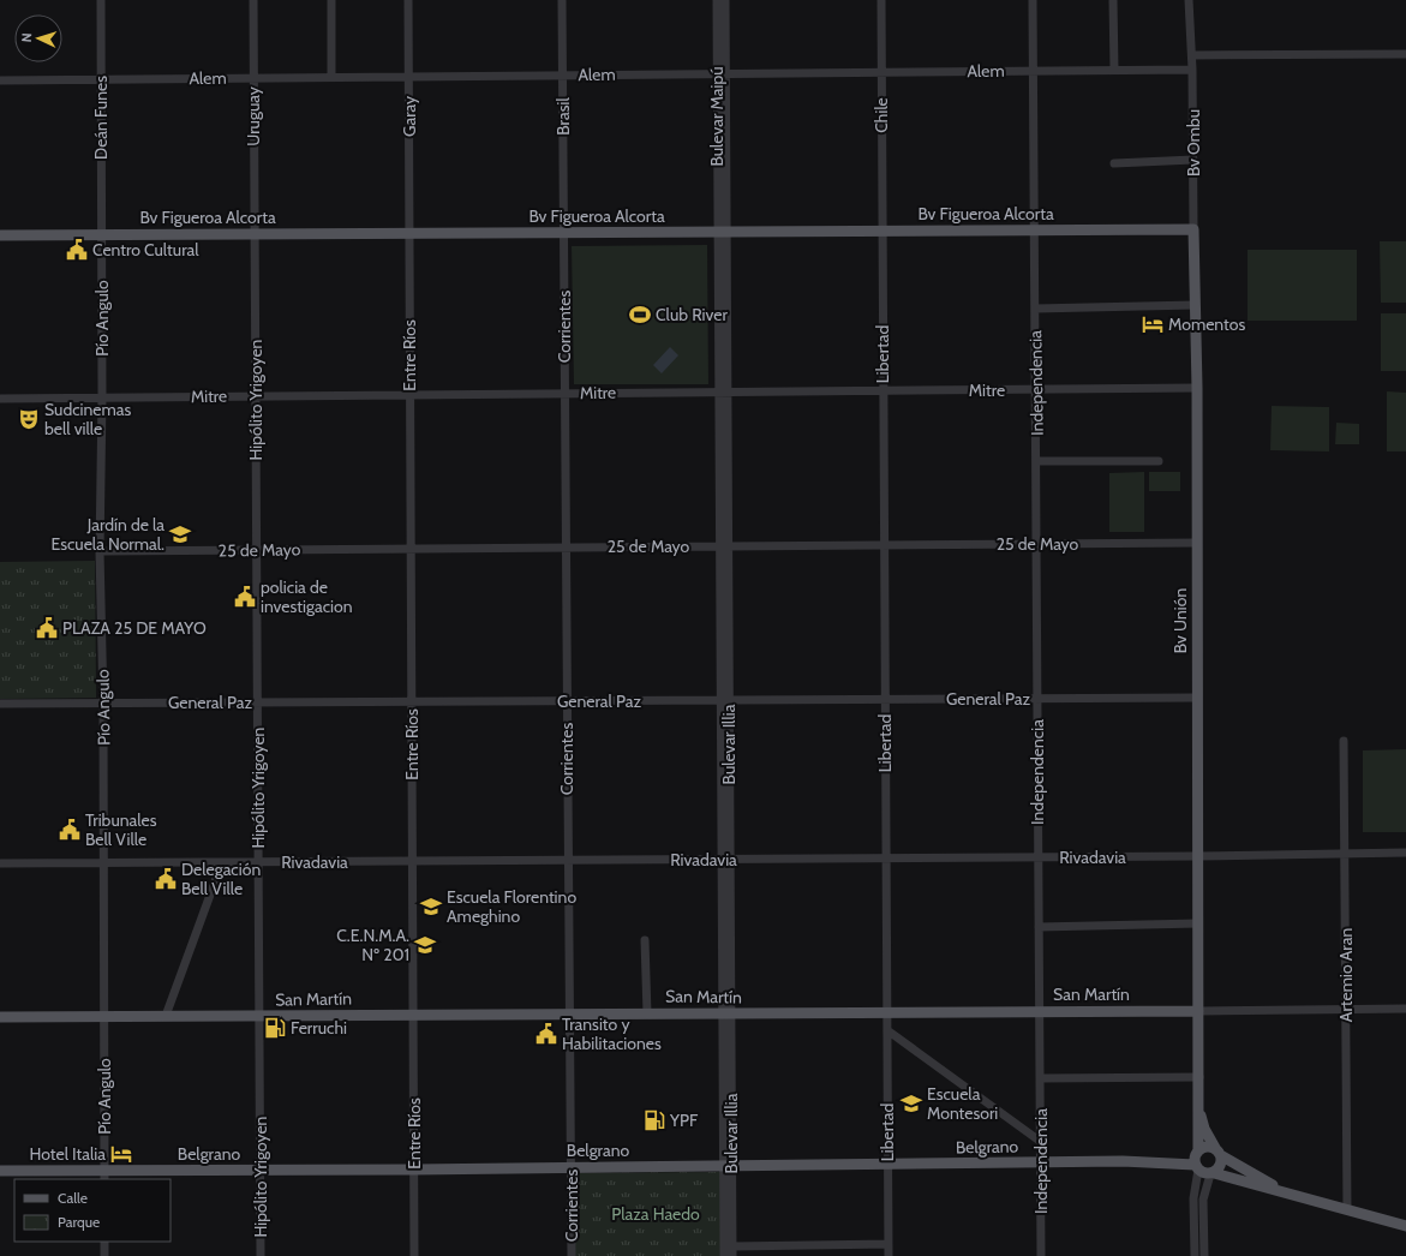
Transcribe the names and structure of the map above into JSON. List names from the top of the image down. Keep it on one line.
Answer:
{"streets":{"main road":["Bv Figueroa Alcorta","Bv Unión","San Martín","Belgrano"],"street":["Alem","Chile","Uruguay","Garay","Brasil","Bulevar Maipú","Deán Funes","Bv Ombu","Pío Angulo","Corrientes","Libertad","Entre Ríos","Independencia","Mitre","Hipólito Yrigoyen","25 de Mayo","General Paz","Bulevar Illia","Rivadavia","Artemio Aran"]},"crossings":[["Alem","Chile"],["Alem","Uruguay"],["Alem","Garay"],["Alem","Brasil"],["Alem","Bulevar Maipú"],["Alem","Deán Funes"],["Alem","Bv Ombu"],["Alem","Independencia"],["Chile","Bv Figueroa Alcorta"],["Chile","Libertad"],["Uruguay","Bv Figueroa Alcorta"],["Uruguay","Hipólito Yrigoyen"],["Garay","Bv Figueroa Alcorta"],["Garay","Entre Ríos"],["Brasil","Bv Figueroa Alcorta"],["Brasil","Corrientes"],["Bulevar Maipú","Bv Figueroa Alcorta"],["Bulevar Maipú","Bulevar Illia"],["Deán Funes","Bv Figueroa Alcorta"],["Deán Funes","Pío Angulo"],["Bv Ombu","Bv Figueroa Alcorta"],["Bv Ombu","Bv Unión"],["Bv Figueroa Alcorta","Pío Angulo"],["Bv Figueroa Alcorta","Corrientes"],["Bv Figueroa Alcorta","Libertad"],["Bv Figueroa Alcorta","Entre Ríos"],["Bv Figueroa Alcorta","Independencia"],["Bv Figueroa Alcorta","Hipólito Yrigoyen"],["Bv Figueroa Alcorta","Bv Unión"],["Bv Figueroa Alcorta","Bulevar Illia"],["Pío Angulo","Mitre"],["Pío Angulo","25 de Mayo"],["Pío Angulo","General Paz"],["Pío Angulo","Rivadavia"],["Pío Angulo","San Martín"],["Pío Angulo","Belgrano"],["Corrientes","Mitre"],["Corrientes","25 de Mayo"],["Corrientes","General Paz"],["Corrientes","Rivadavia"],["Corrientes","San Martín"],["Corrientes","Belgrano"],["Libertad","Mitre"],["Libertad","25 de Mayo"],["Libertad","General Paz"],["Libertad","Rivadavia"],["Libertad","San Martín"],["Libertad","Belgrano"],["Entre Ríos","Mitre"],["Entre Ríos","25 de Mayo"],["Entre Ríos","General Paz"],["Entre Ríos","Rivadavia"],["Entre Ríos","San Martín"],["Entre Ríos","Belgrano"],["Independencia","Mitre"],["Independencia","25 de Mayo"],["Independencia","General Paz"],["Independencia","Rivadavia"],["Independencia","San Martín"],["Independencia","Belgrano"],["Mitre","Hipólito Yrigoyen"],["Mitre","Bv Unión"],["Mitre","Bulevar Illia"],["Hipólito Yrigoyen","25 de Mayo"],["Hipólito Yrigoyen","General Paz"],["Hipólito Yrigoyen","Rivadavia"],["Hipólito Yrigoyen","San Martín"],["Hipólito Yrigoyen","Belgrano"],["25 de Mayo","Bv Unión"],["25 de Mayo","Bulevar Illia"],["Bv Unión","General Paz"],["Bv Unión","Rivadavia"],["Bv Unión","San Martín"],["Bv Unión","Belgrano"],["General Paz","Bulevar Illia"],["Bulevar Illia","Rivadavia"],["Bulevar Illia","San Martín"],["Bulevar Illia","Belgrano"],["Rivadavia","Artemio Aran"],["Artemio Aran","San Martín"]],"parks":["Plaza Haedo"],"places":{"public building":["Centro Cultural","policia de investigacion","PLAZA 25 DE MAYO","Tribunales Bell Ville","Delegación Bell Ville","Transito y Habilitaciones"],"sports":["Club River"],"hotel":["Momentos","Hotel Italia"],"theatre":["Sudcinemas bell ville"],"school or university":["Jardín de la Escuela Normal.","Escuela Florentino Ameghino","C.E.N.M.A. Nº 201","Escuela Montesori"],"fuel station":["Ferruchi","YPF"]},"legend":["Calle","Parque"],"north":"left"}
